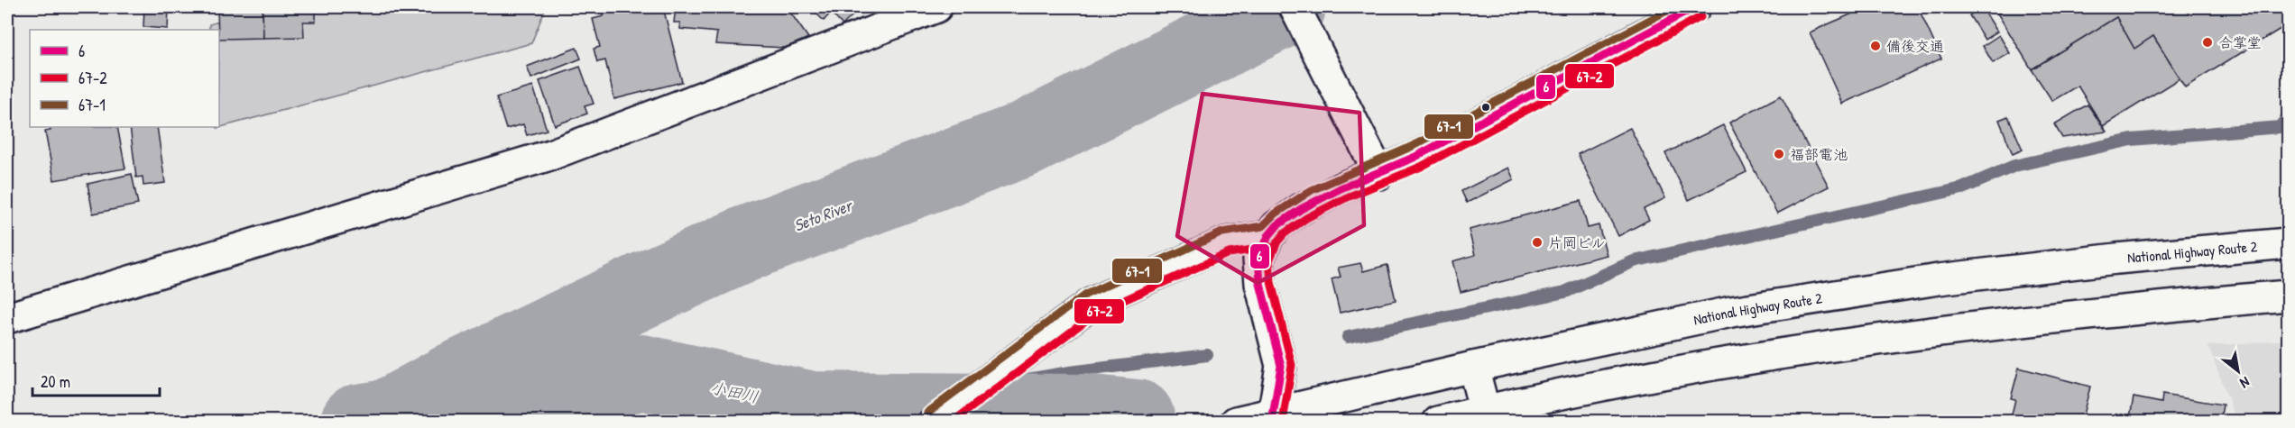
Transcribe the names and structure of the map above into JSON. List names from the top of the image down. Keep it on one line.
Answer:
{"streets":{"main road":["National Highway Route 2"]},"water":["Seto River","小田川"],"places":["合掌堂","備後交通","福部電池","片岡ビル"],"lines":["transit line 6","transit line 67-1","transit line 67-2"],"legend":["6","67-2","67-1"],"scale_bar":"20 m","north":"bottom right"}
